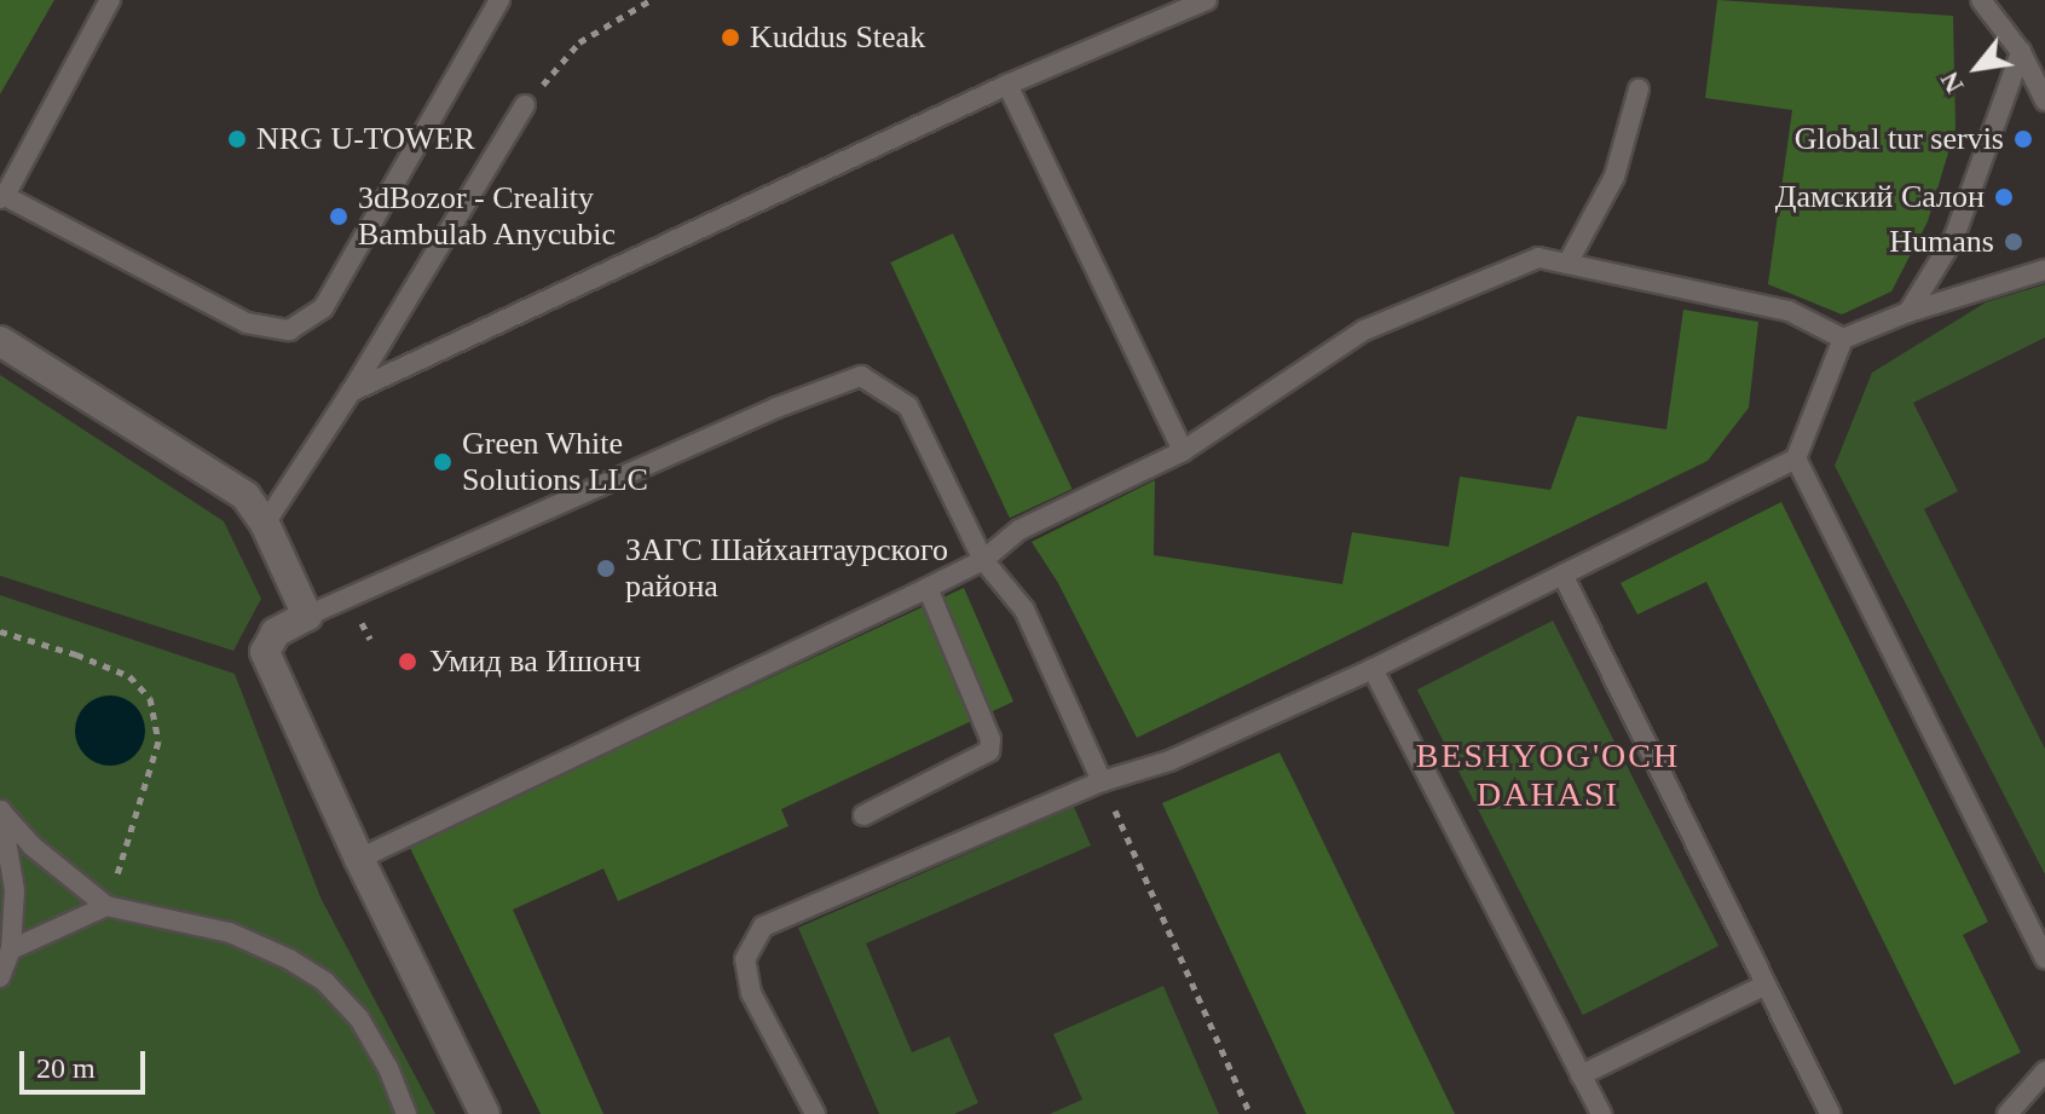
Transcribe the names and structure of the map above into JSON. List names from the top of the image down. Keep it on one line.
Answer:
{"districts":["BESHYOG'OCH DAHASI"],"places":["Kuddus Steak","NRG U-TOWER","Global tur servis","Дамский Салон","3dBozor - Creality Bambulab Anycubic","Humans","Green White Solutions LLC","ЗАГС Шайхантаурского района","Умид ва Ишонч"],"scale_bar":"20 m","north":"bottom left"}
